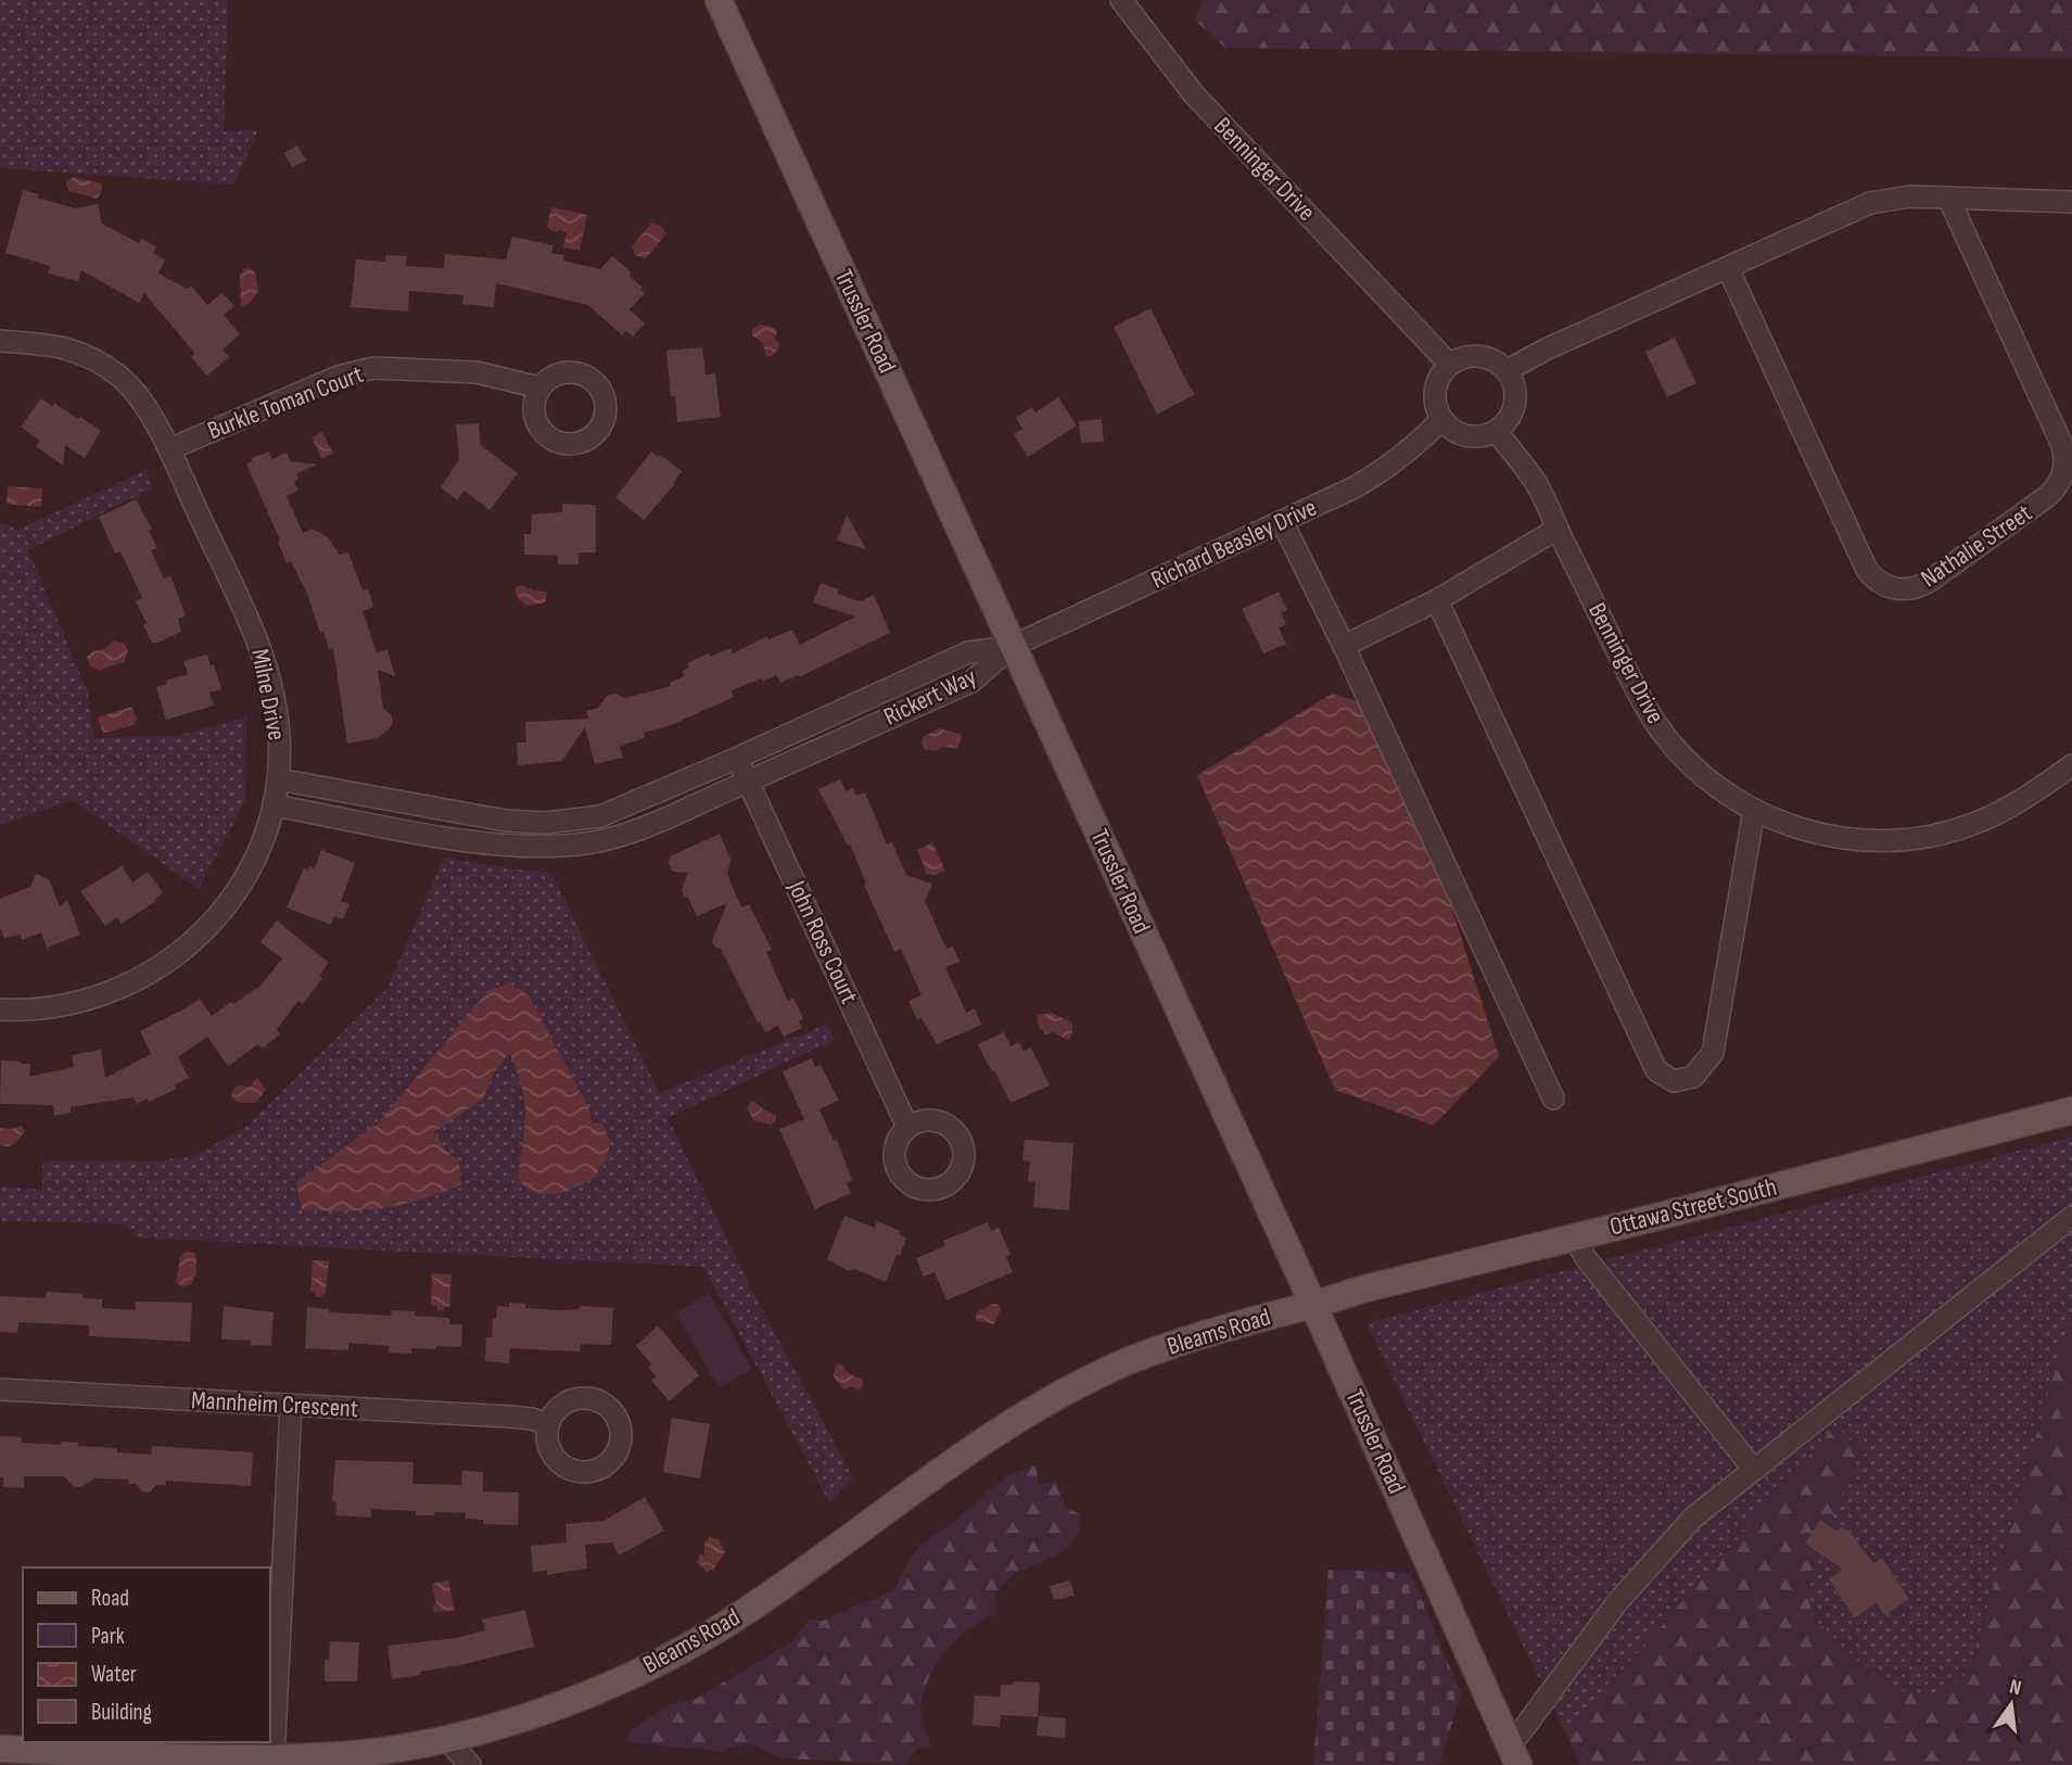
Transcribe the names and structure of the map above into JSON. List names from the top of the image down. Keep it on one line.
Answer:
{"streets":{"main road":["Trussler Road","Ottawa Street South","Bleams Road"],"street":["Benninger Drive","Burkle Toman Court","Richard Beasley Drive","Nathalie Street","Milne Drive","Rickert Way","John Ross Court","Mannheim Crescent"]},"crossings":[["Benninger Drive","Richard Beasley Drive"],["Trussler Road","Richard Beasley Drive"],["Trussler Road","Rickert Way"],["Trussler Road","Ottawa Street South"],["Trussler Road","Bleams Road"],["Burkle Toman Court","Milne Drive"],["Richard Beasley Drive","Rickert Way"],["Milne Drive","Rickert Way"],["Rickert Way","John Ross Court"],["Ottawa Street South","Bleams Road"]],"legend":["Road","Park","Water","Building"],"north":"top"}
